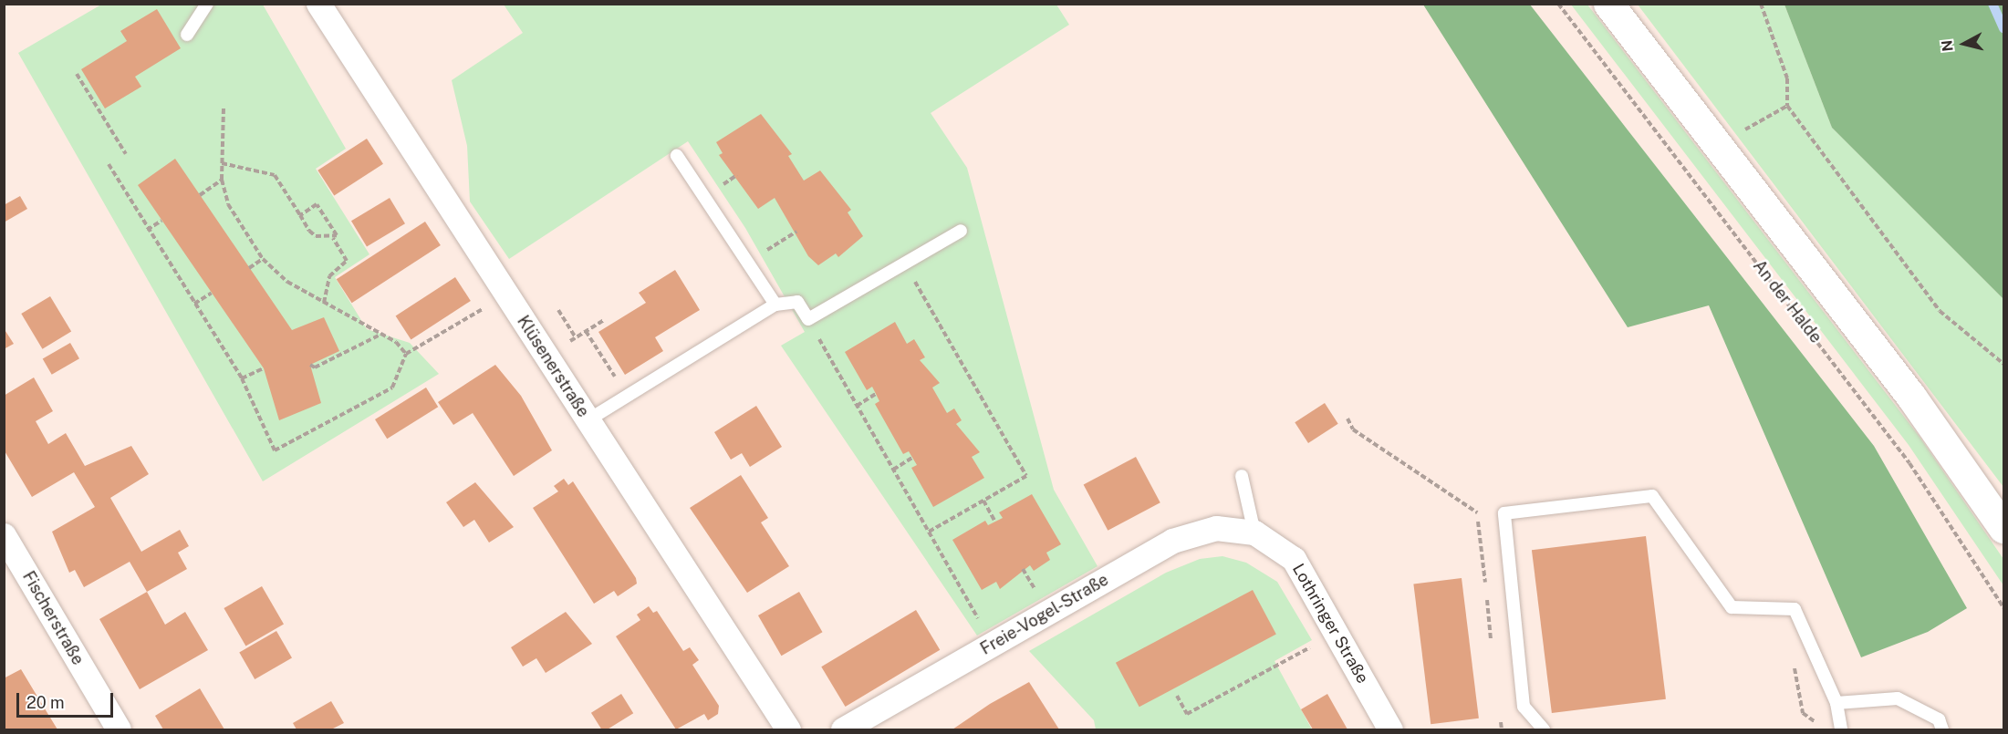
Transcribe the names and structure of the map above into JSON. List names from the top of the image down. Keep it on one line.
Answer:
{"streets":{"street":["Klüsenerstraße","Freie-Vogel-Straße","Fischerstraße","Lothringer Straße"],"path":["An der Halde"]},"crossings":[["Freie-Vogel-Straße","Lothringer Straße"]],"scale_bar":"20 m","north":"left"}
